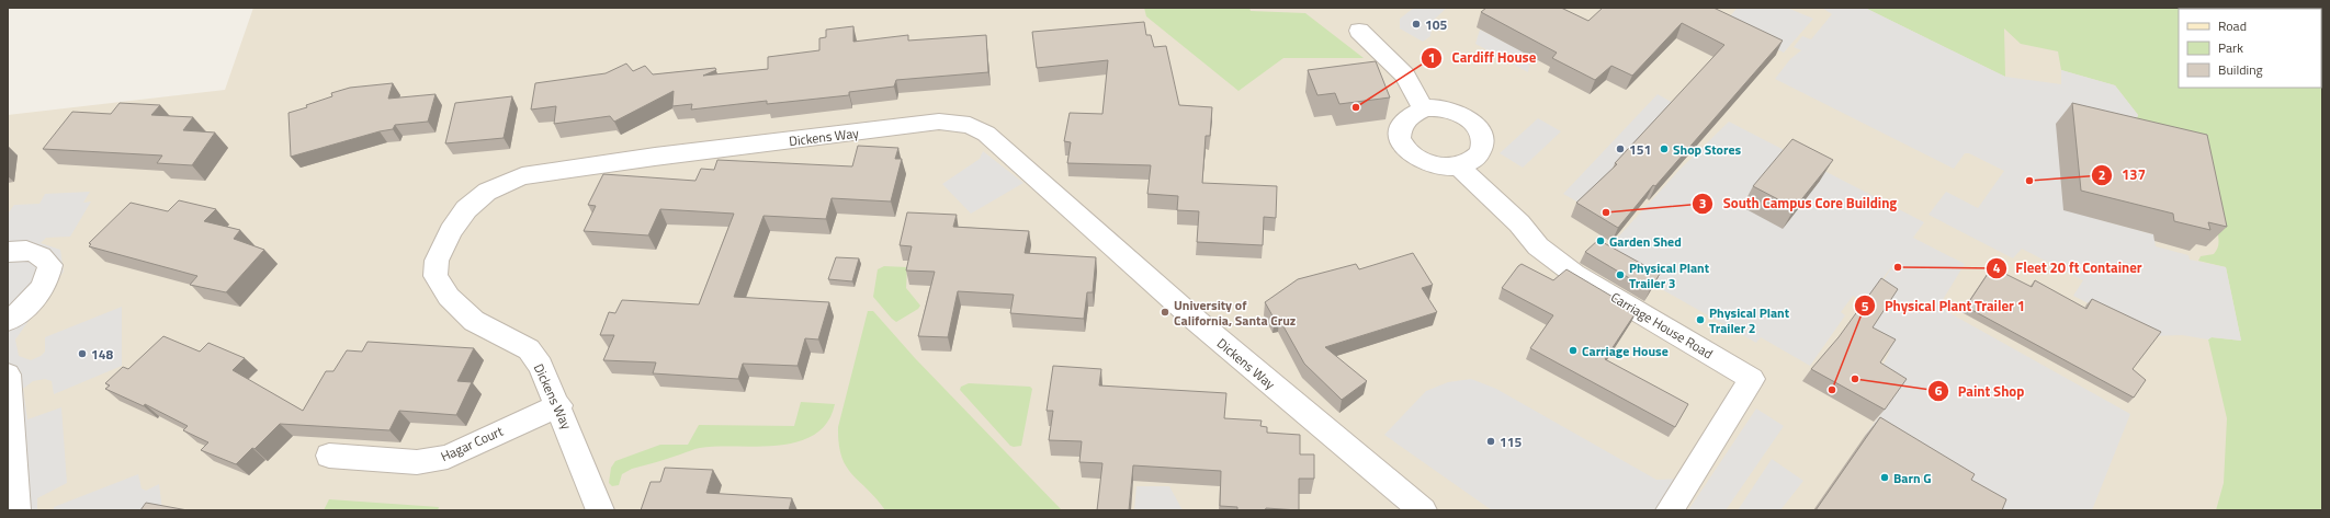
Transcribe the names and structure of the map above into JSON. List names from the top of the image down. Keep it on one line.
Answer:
{"streets":{"street":["Dickens Way","Carriage House Road","Hagar Court"]},"crossings":[["Dickens Way","Hagar Court"]],"places":["105","Cardiff House","151","Shop Stores","137","South Campus Core Building","Garden Shed","Fleet 20 ft Container","Physical Plant Trailer 3","University of California, Santa Cruz","Physical Plant Trailer 2","Carriage House","148","Paint Shop","Physical Plant Trailer 1","115","Barn G"],"legend":["Road","Park","Building"]}
